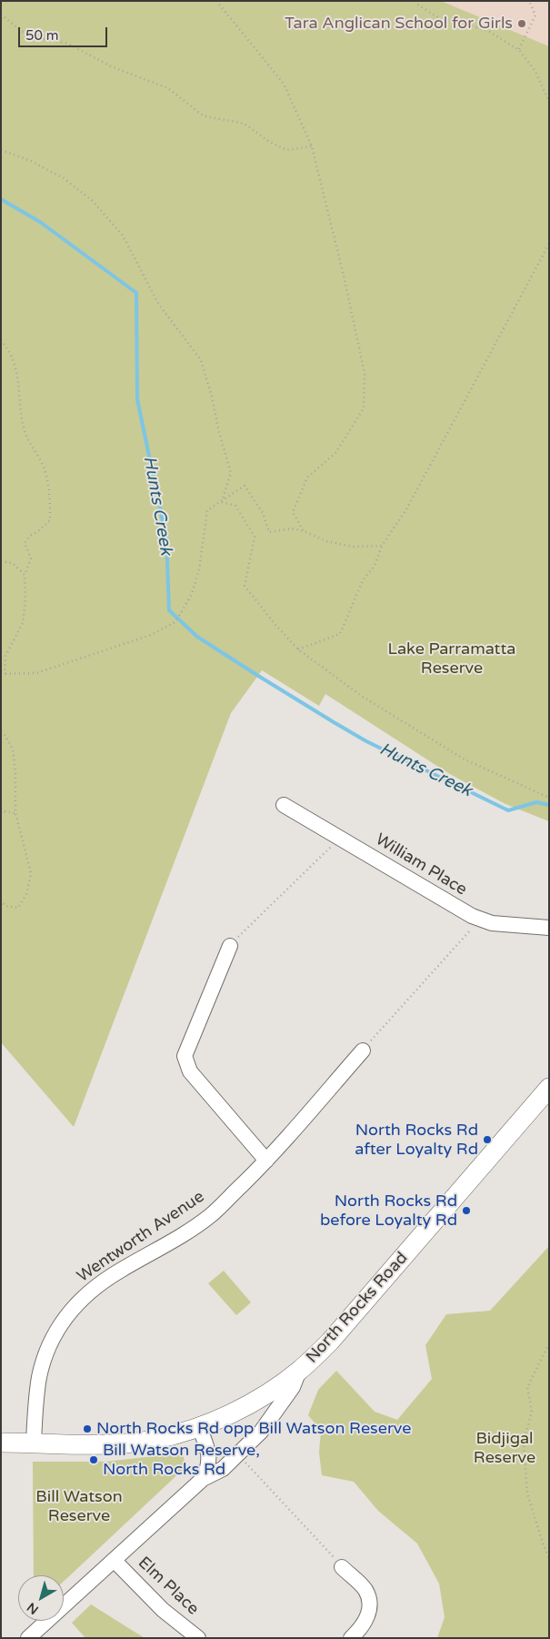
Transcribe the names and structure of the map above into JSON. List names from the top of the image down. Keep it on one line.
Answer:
{"streets":{"main road":["North Rocks Road"],"street":["William Place","Wentworth Avenue","Elm Place"]},"crossings":[["Wentworth Avenue","North Rocks Road"]],"water":["Hunts Creek"],"parks":["Lake Parramatta Reserve","Bidjigal Reserve","Bill Watson Reserve"],"places":["Tara Anglican School for Girls","North Rocks Rd after Loyalty Rd","North Rocks Rd before Loyalty Rd","North Rocks Rd opp Bill Watson Reserve","Bill Watson Reserve, North Rocks Rd"],"scale_bar":"50 m","north":"bottom left"}
